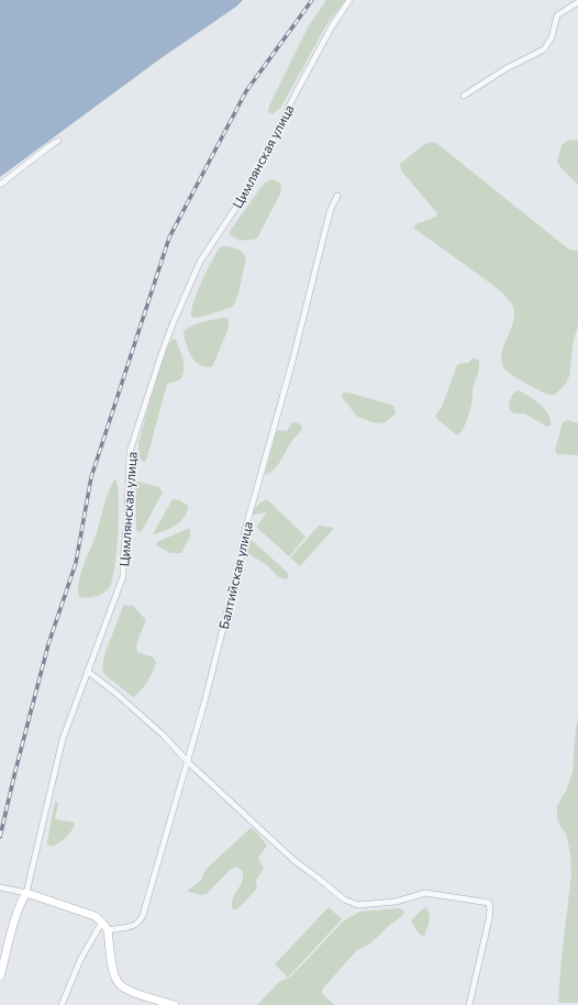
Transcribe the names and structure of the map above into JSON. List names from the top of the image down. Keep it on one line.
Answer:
{"streets":{"street":["Цимлянская улица","Балтийская улица"]}}
